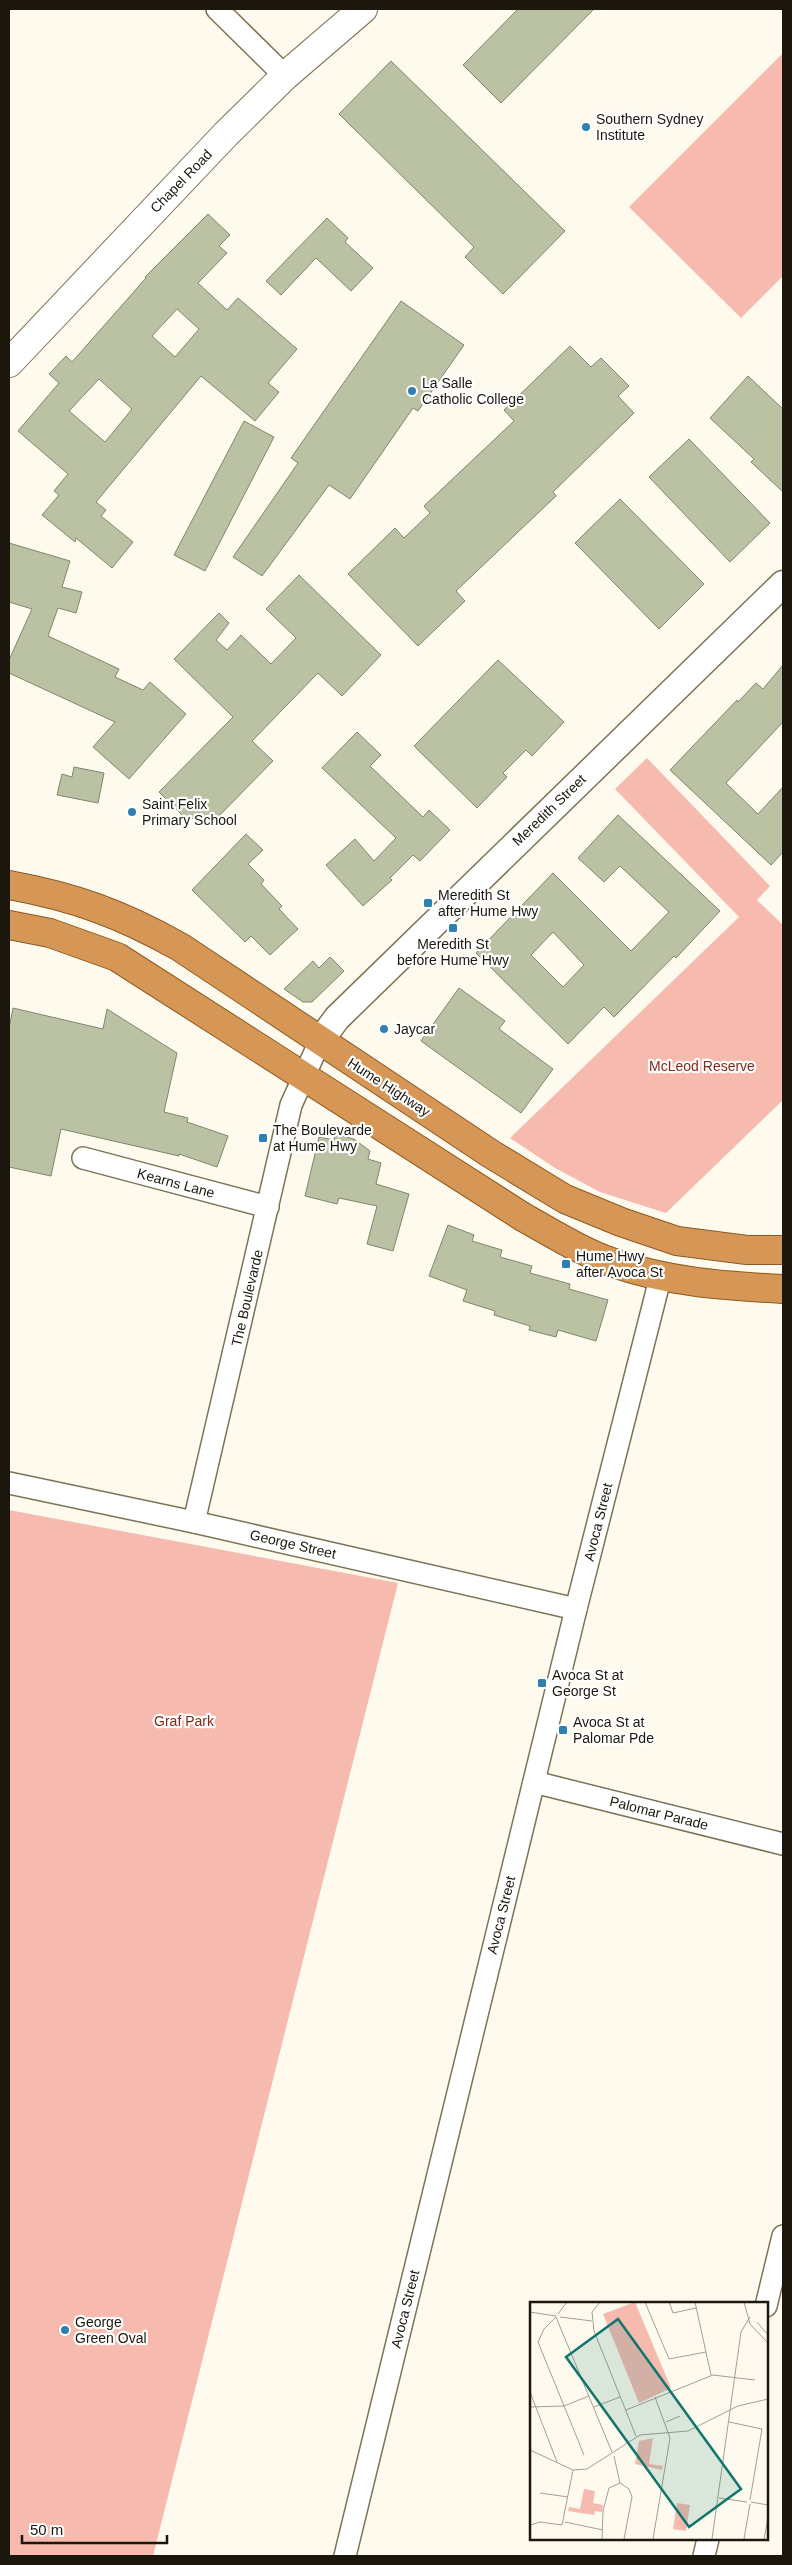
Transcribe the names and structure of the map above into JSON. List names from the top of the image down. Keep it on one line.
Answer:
{"streets":{"highway":["Hume Highway"],"main road":["Chapel Road"],"street":["Meredith Street","Kearns Lane","The Boulevarde","Avoca Street","George Street","Palomar Parade"]},"crossings":[["Meredith Street","Hume Highway"],["Meredith Street","The Boulevarde"],["Hume Highway","The Boulevarde"],["Kearns Lane","The Boulevarde"],["The Boulevarde","George Street"],["Avoca Street","George Street"],["Avoca Street","Palomar Parade"]],"parks":["McLeod Reserve","Graf Park"],"places":{"other":["Southern Sydney Institute","La Salle Catholic College","Saint Felix Primary School","Jaycar","George Green Oval"],"transit":["Meredith St after Hume Hwy","Meredith St before Hume Hwy","The Boulevarde at Hume Hwy","Hume Hwy after Avoca St","Avoca St at George St","Avoca St at Palomar Pde"]},"scale_bar":"50 m"}
